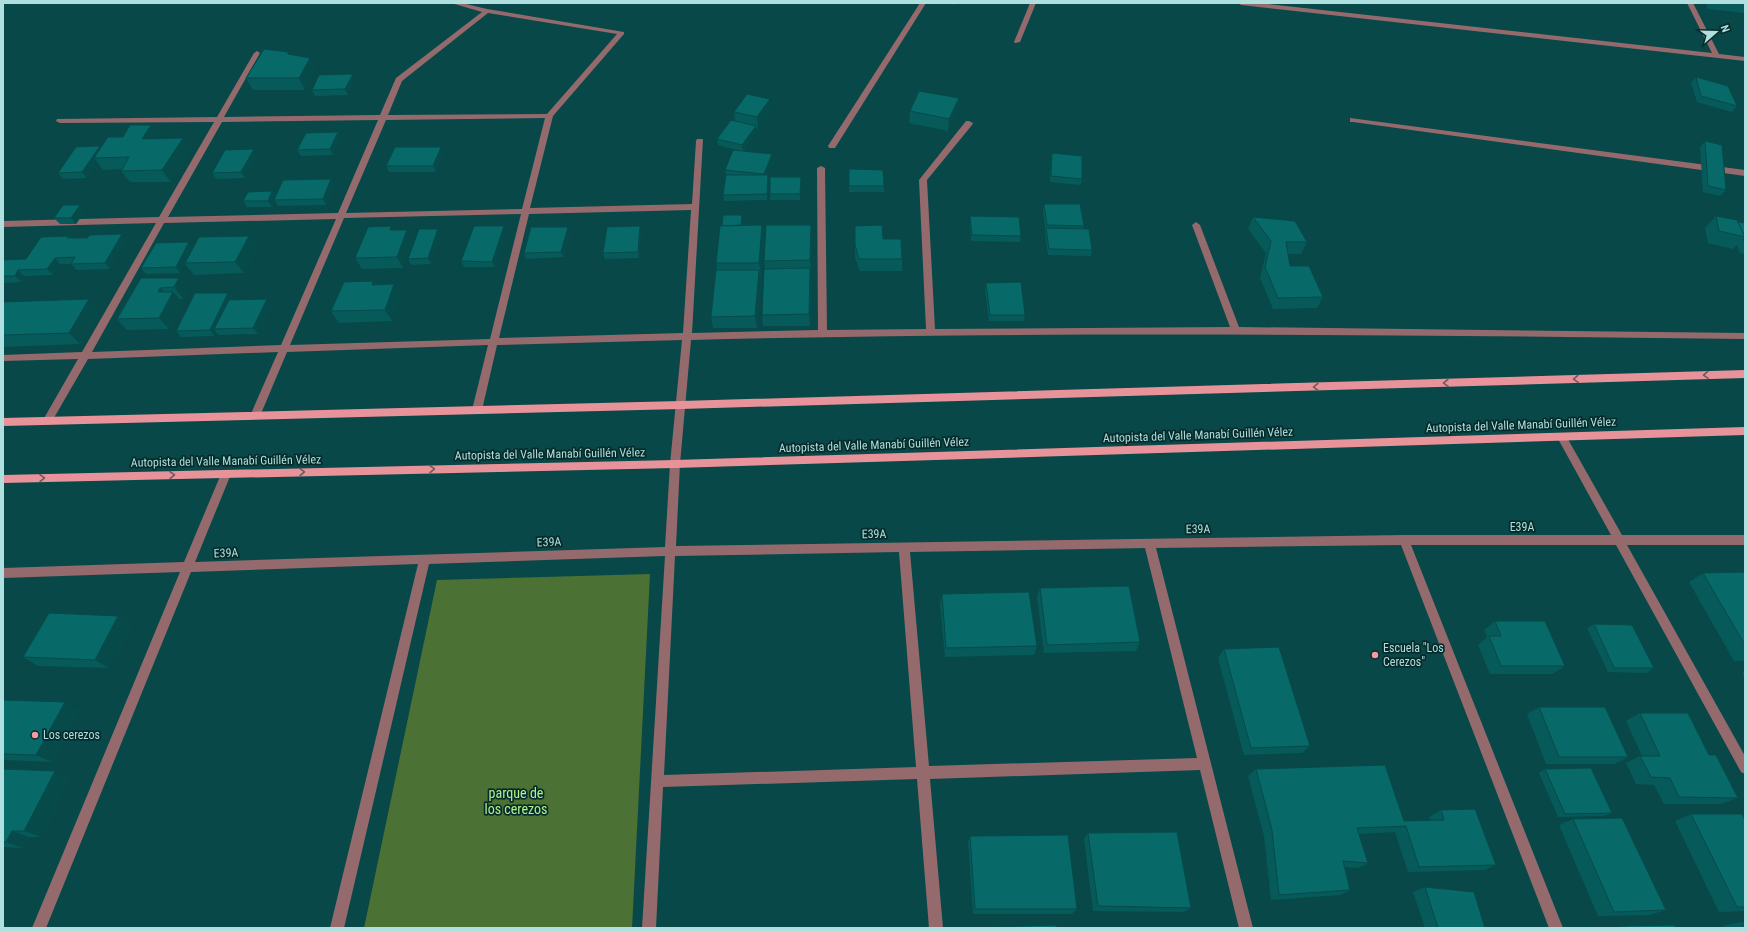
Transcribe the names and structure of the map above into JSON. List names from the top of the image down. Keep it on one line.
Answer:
{"streets":{"main road":["Autopista del Valle Manabí Guillén Vélez"],"street":["E39A"]},"parks":["parque de los cerezos"],"places":["Escuela \"Los Cerezos\"","Los cerezos"],"north":"right"}
